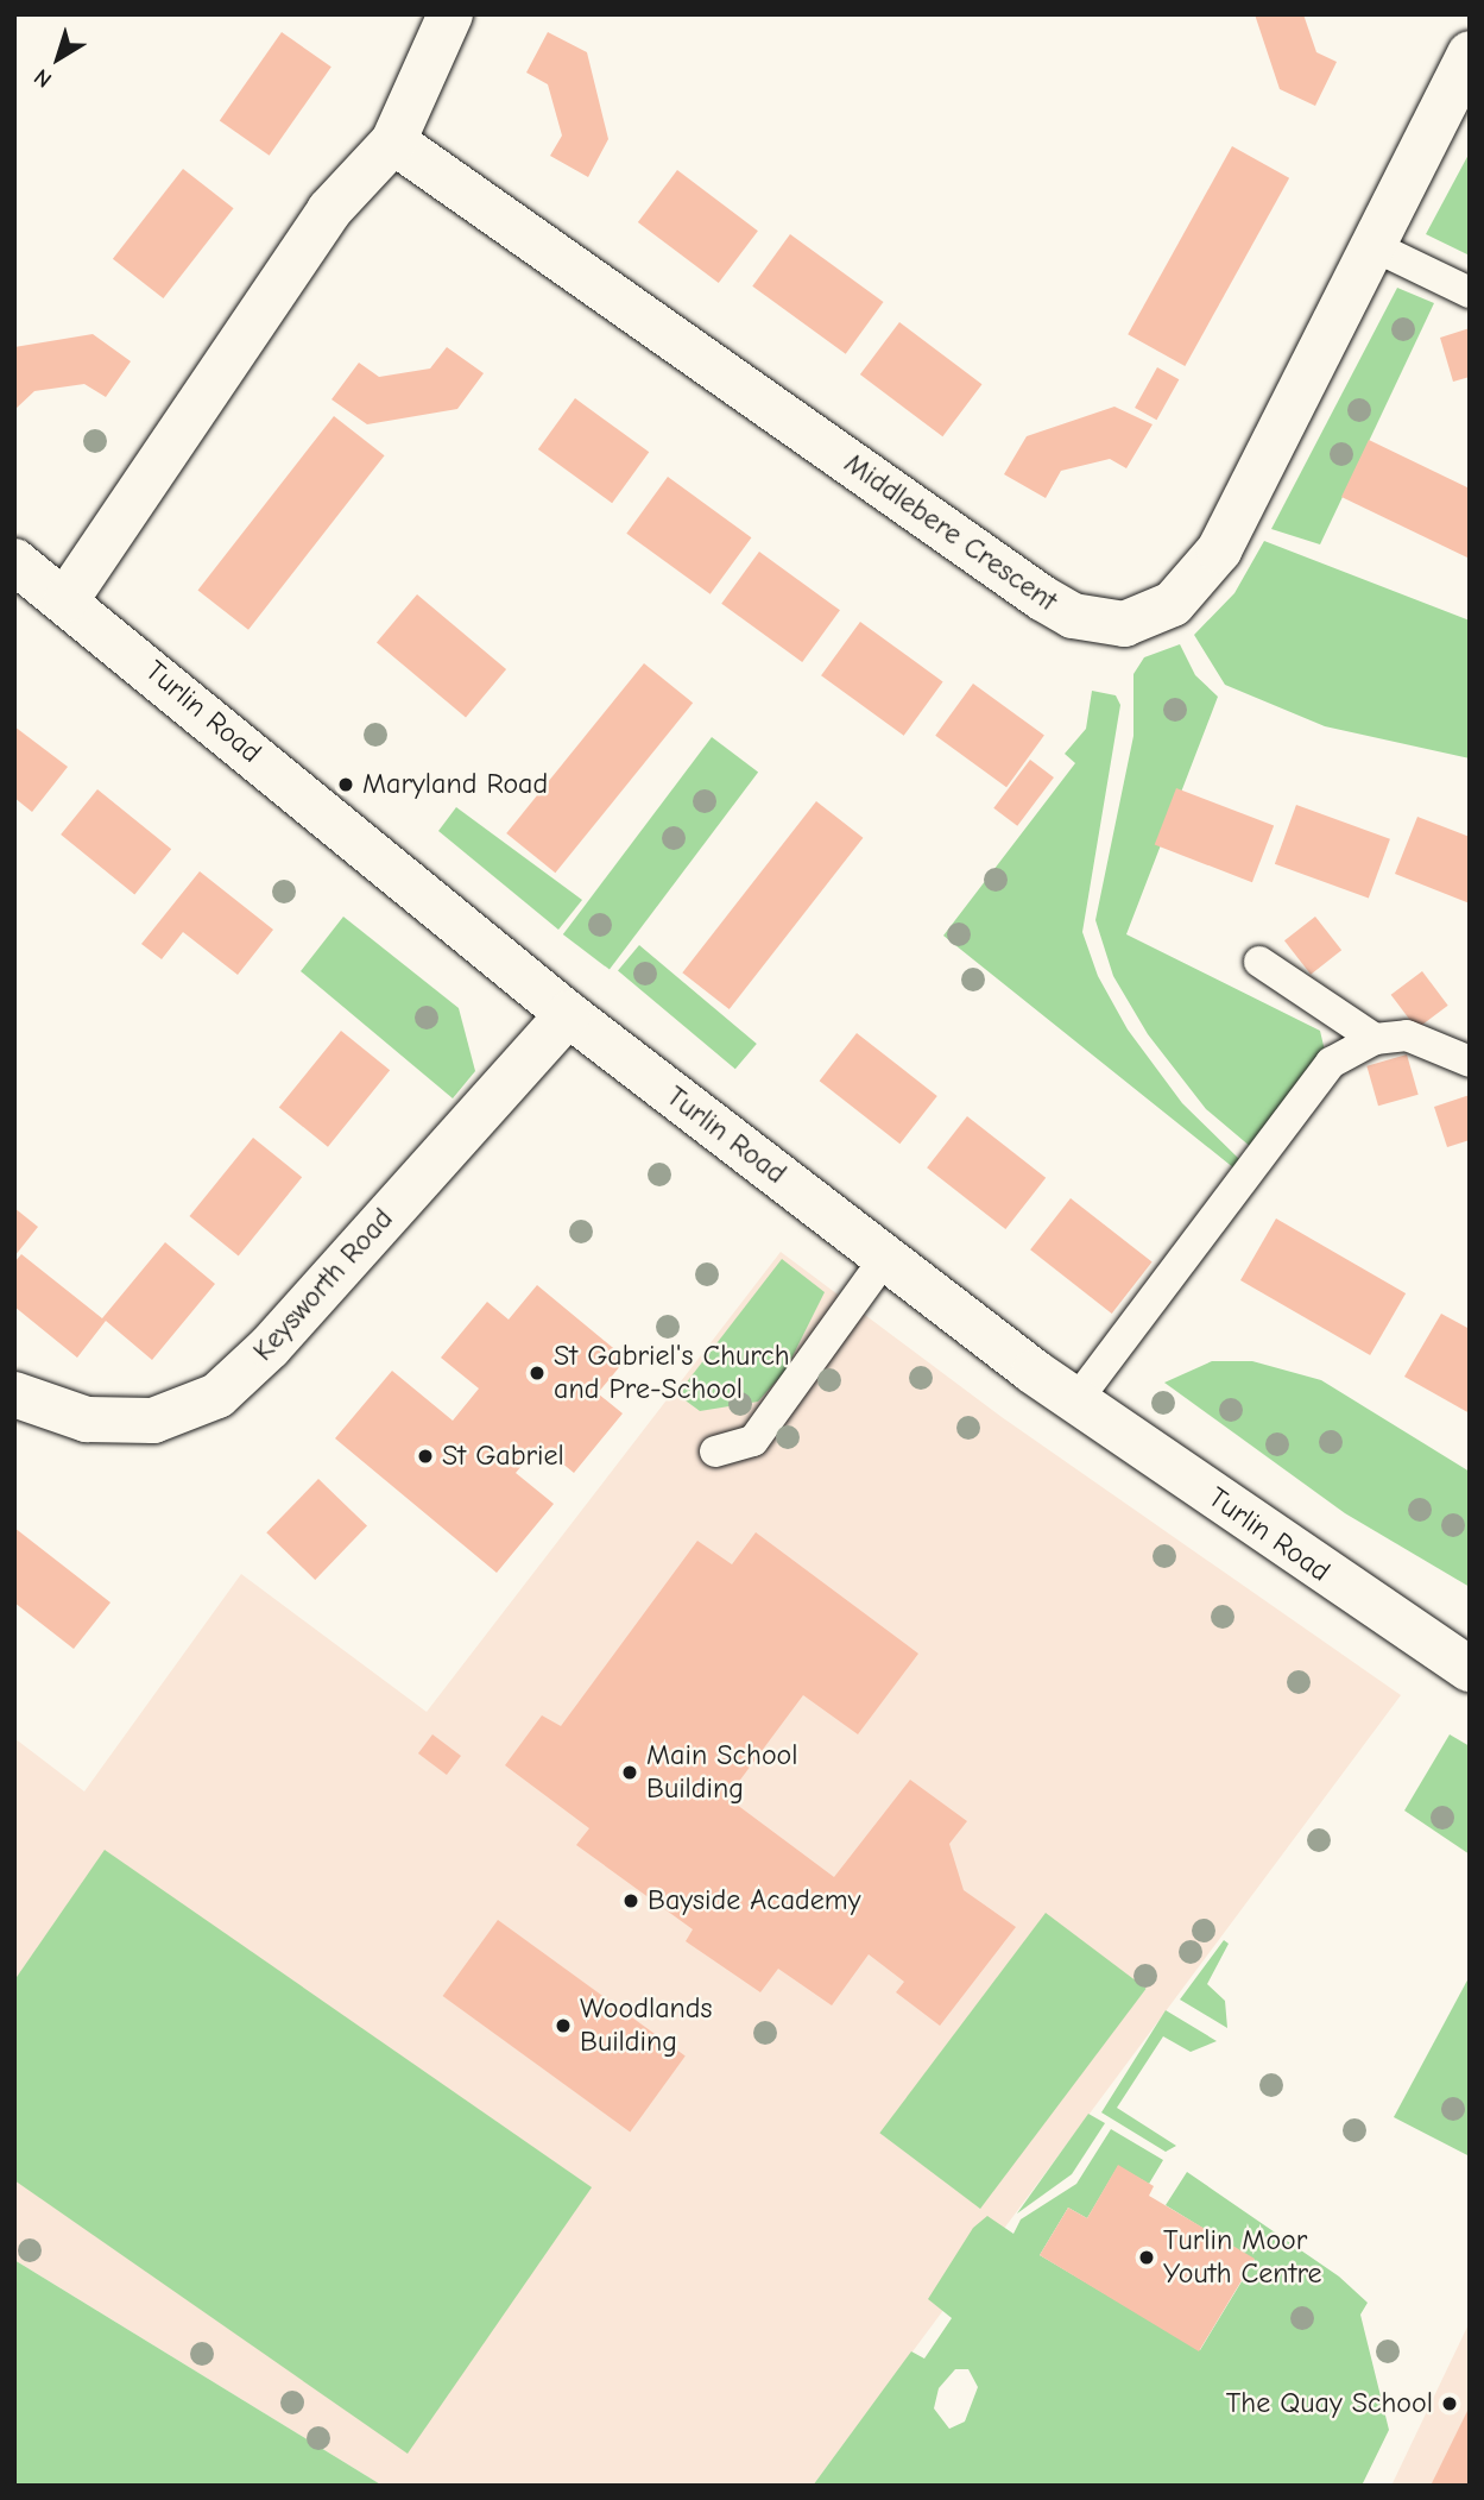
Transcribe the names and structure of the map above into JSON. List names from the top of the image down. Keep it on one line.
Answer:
{"streets":{"street":["Middlebere Crescent","Turlin Road","Keysworth Road"]},"crossings":[["Turlin Road","Keysworth Road"]],"places":["Maryland Road","St Gabriel's Church and Pre-School","St Gabriel","Main School Building","Bayside Academy","Woodlands Building","Turlin Moor Youth Centre","The Quay School"],"north":"bottom left"}
